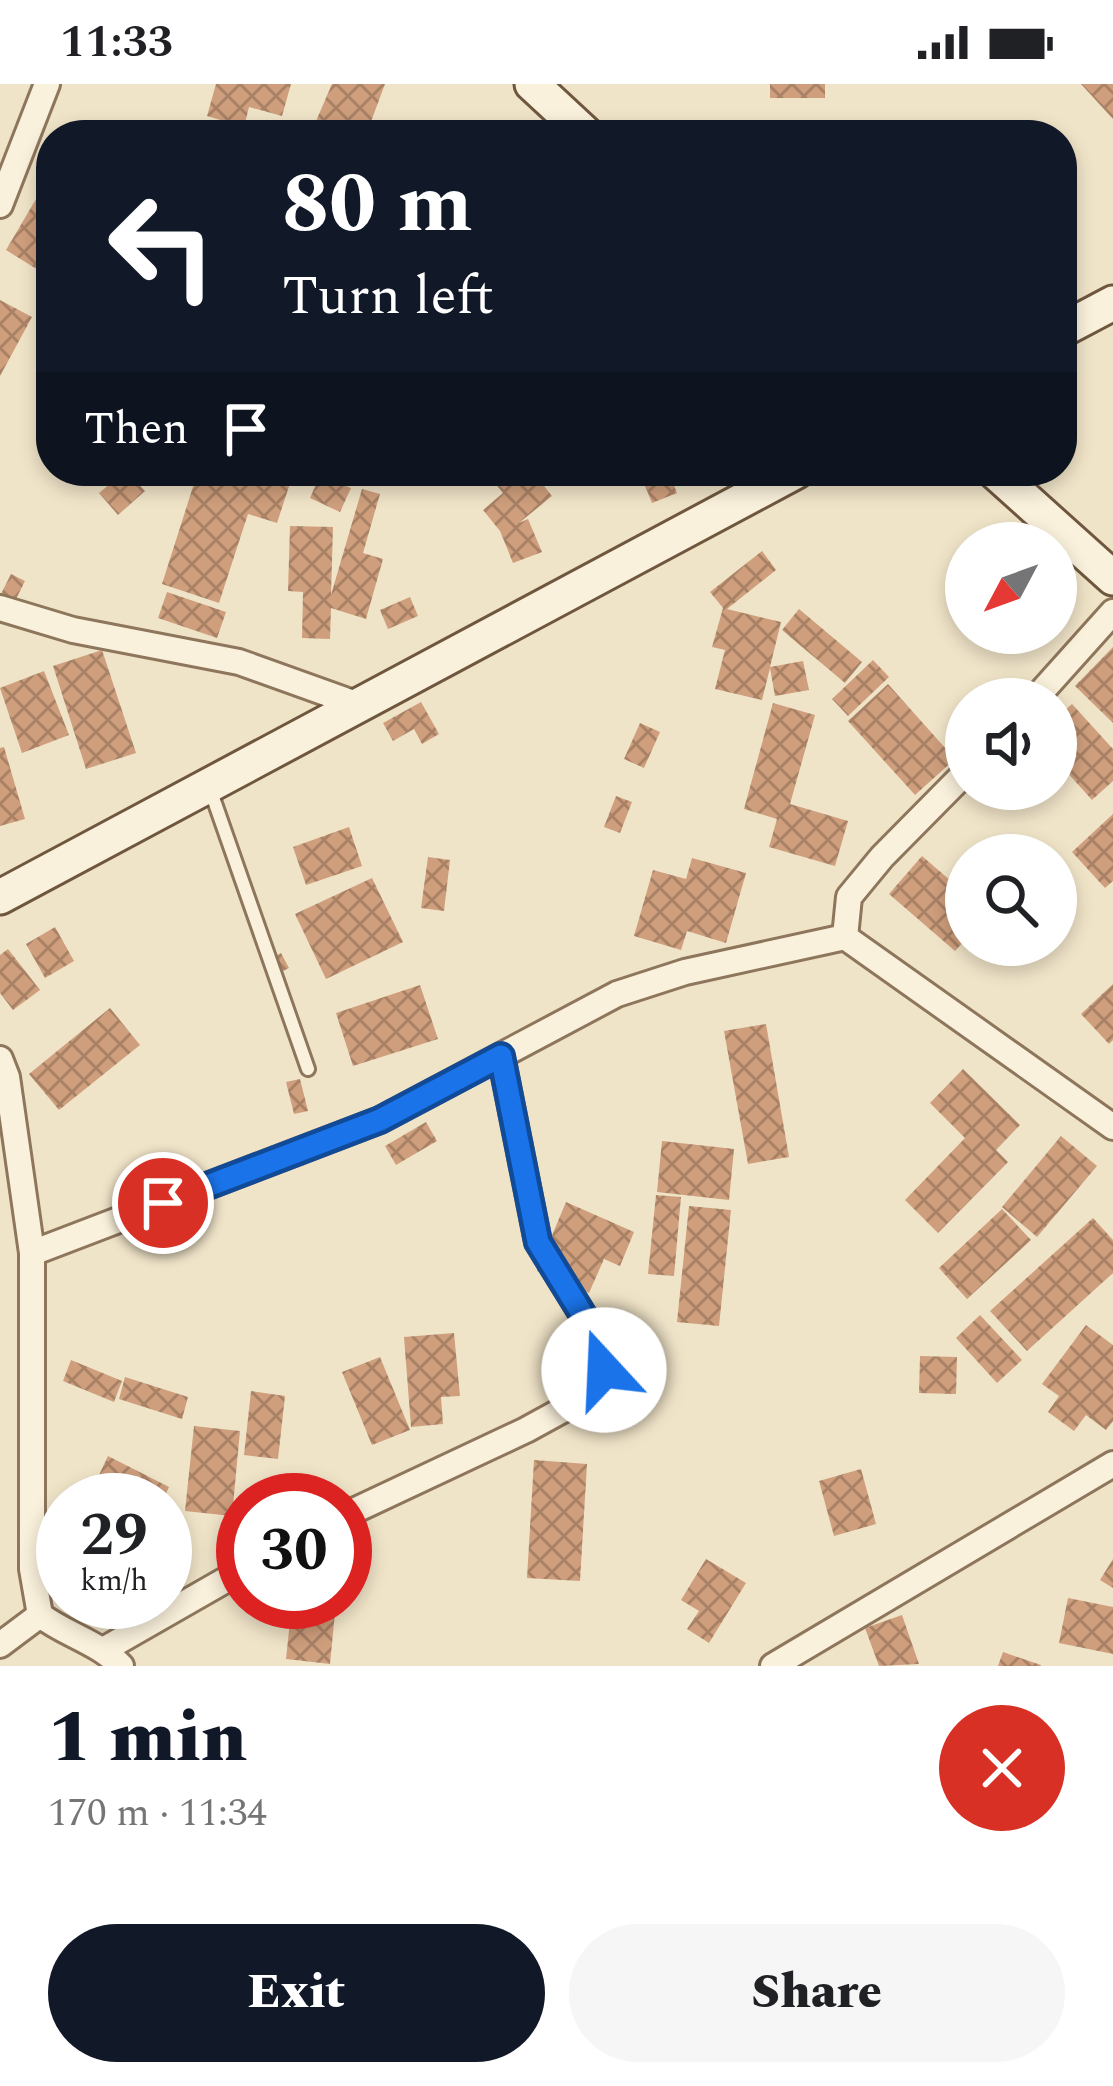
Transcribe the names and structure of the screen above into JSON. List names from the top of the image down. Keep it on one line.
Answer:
{"north":"bottom left","page":{"status":"11:33","turn":["80 m","Turn left"],"then":"Then","speed":"29 km/h","limit":"30","heading":["1 min","170 m · 11:34"],"buttons":["Exit","Share"]}}
